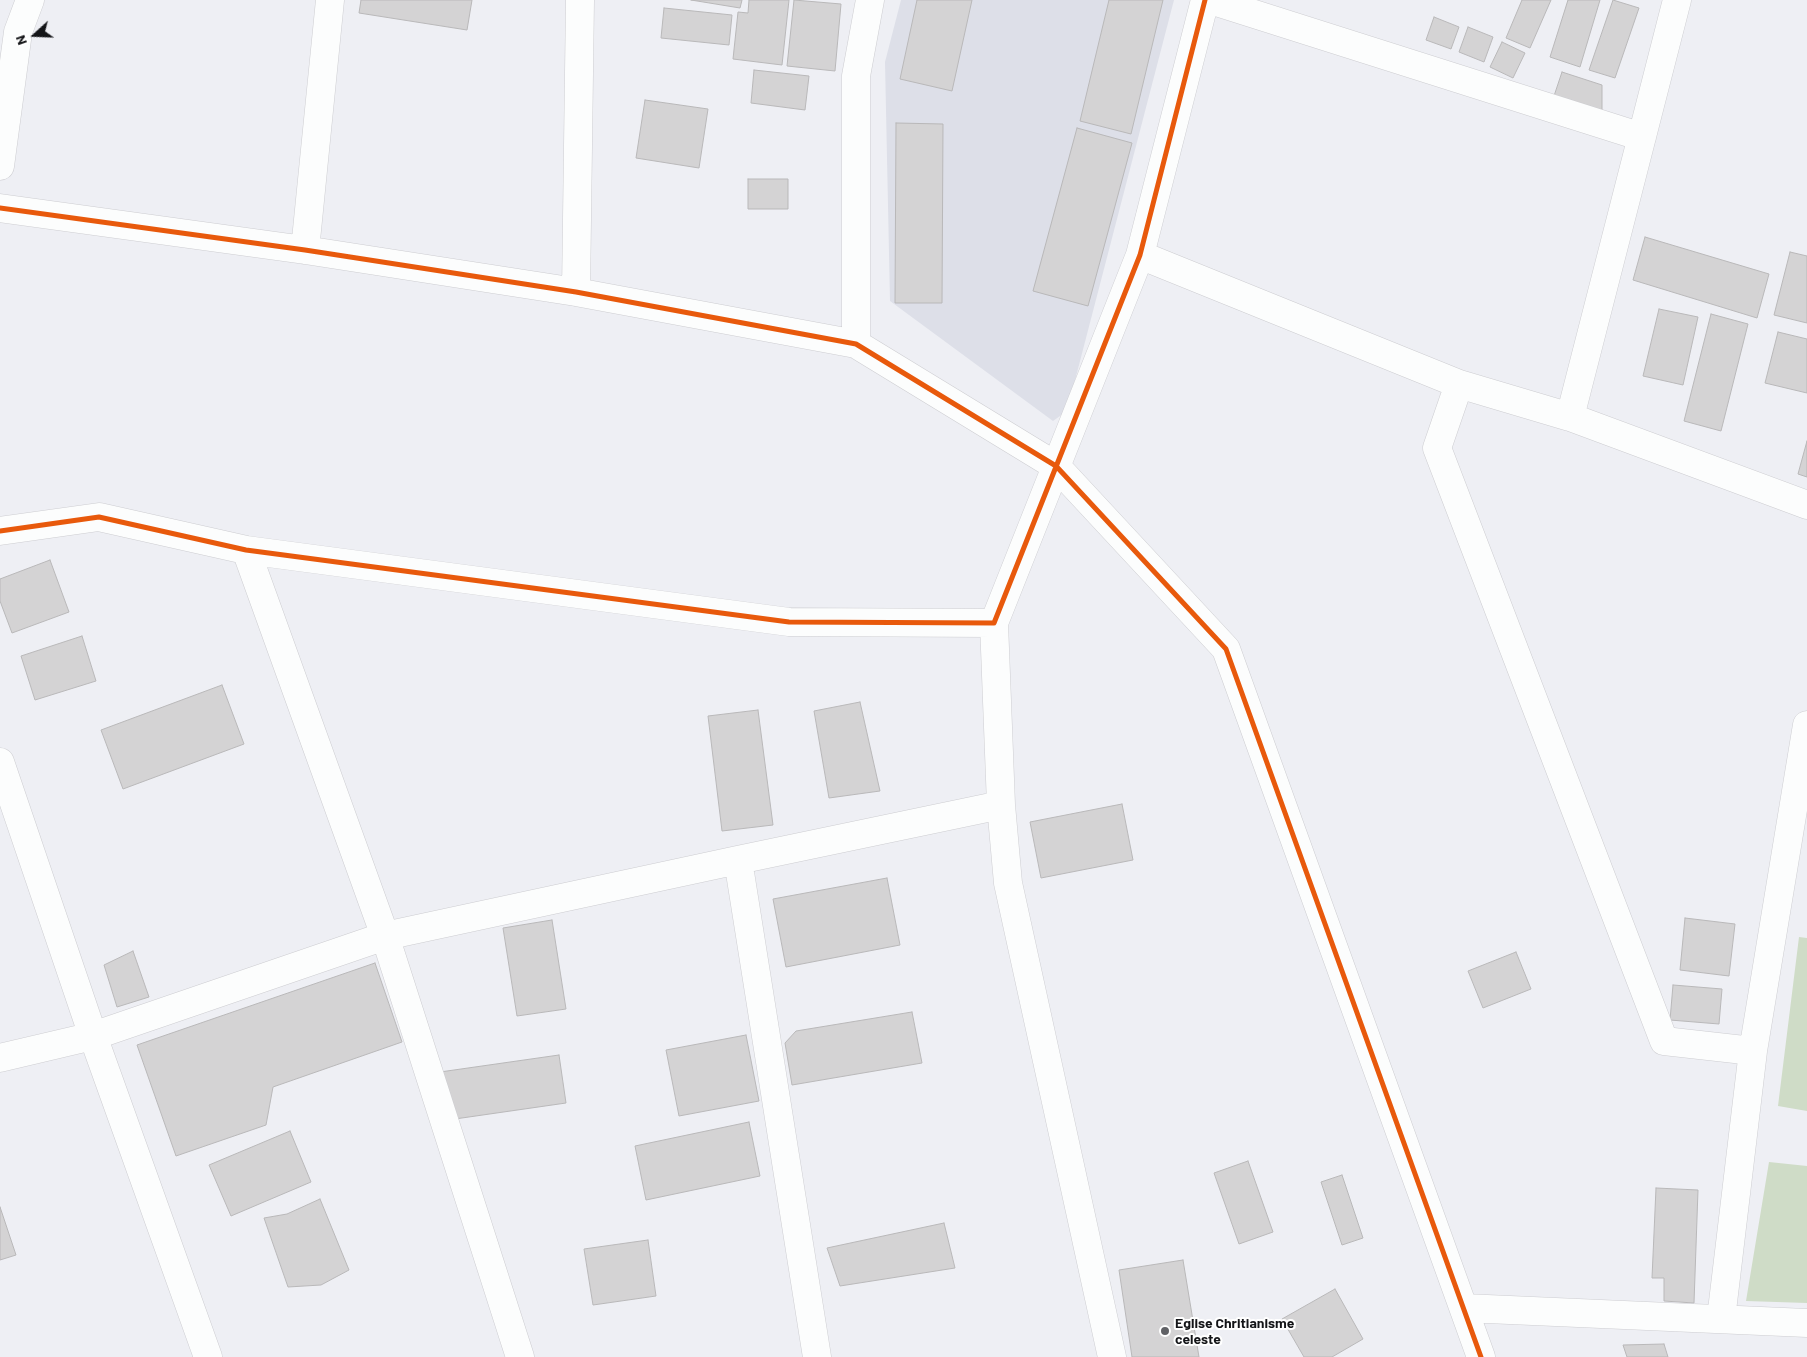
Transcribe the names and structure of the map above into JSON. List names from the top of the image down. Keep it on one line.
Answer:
{"places":["Eglise Chritianisme celeste"],"north":"left"}
